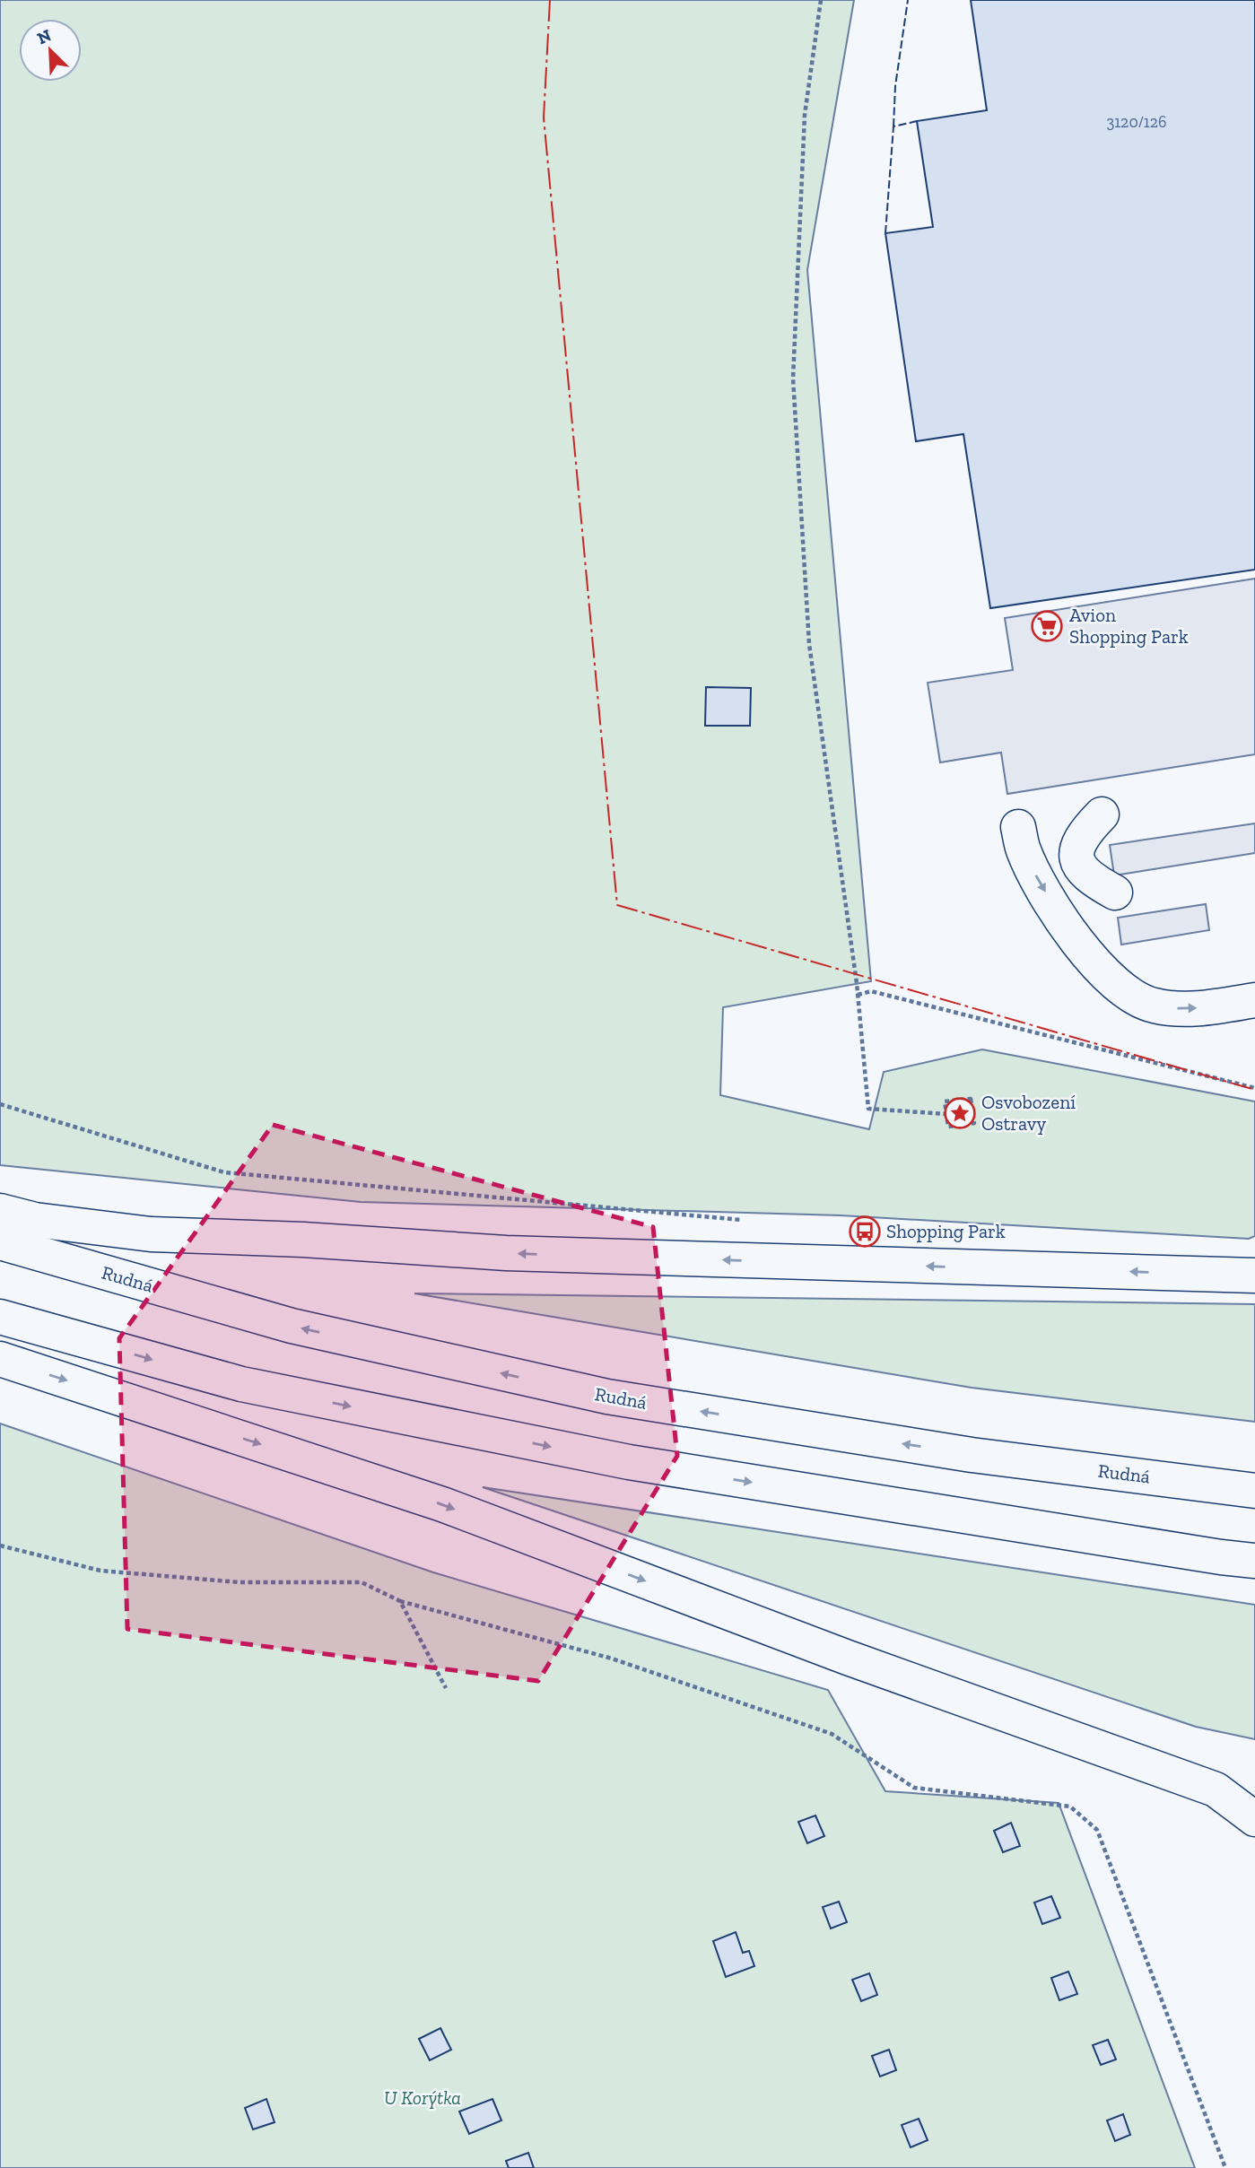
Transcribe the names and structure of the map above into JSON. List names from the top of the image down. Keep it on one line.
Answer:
{"streets":{"main road":["Rudná"]},"parks":["U Korýtka"],"places":{"supermarket":["Avion Shopping Park"],"place":["Osvobození Ostravy"],"bus stop":["Shopping Park"]},"house_numbers":["3120/126"],"north":"top left"}
